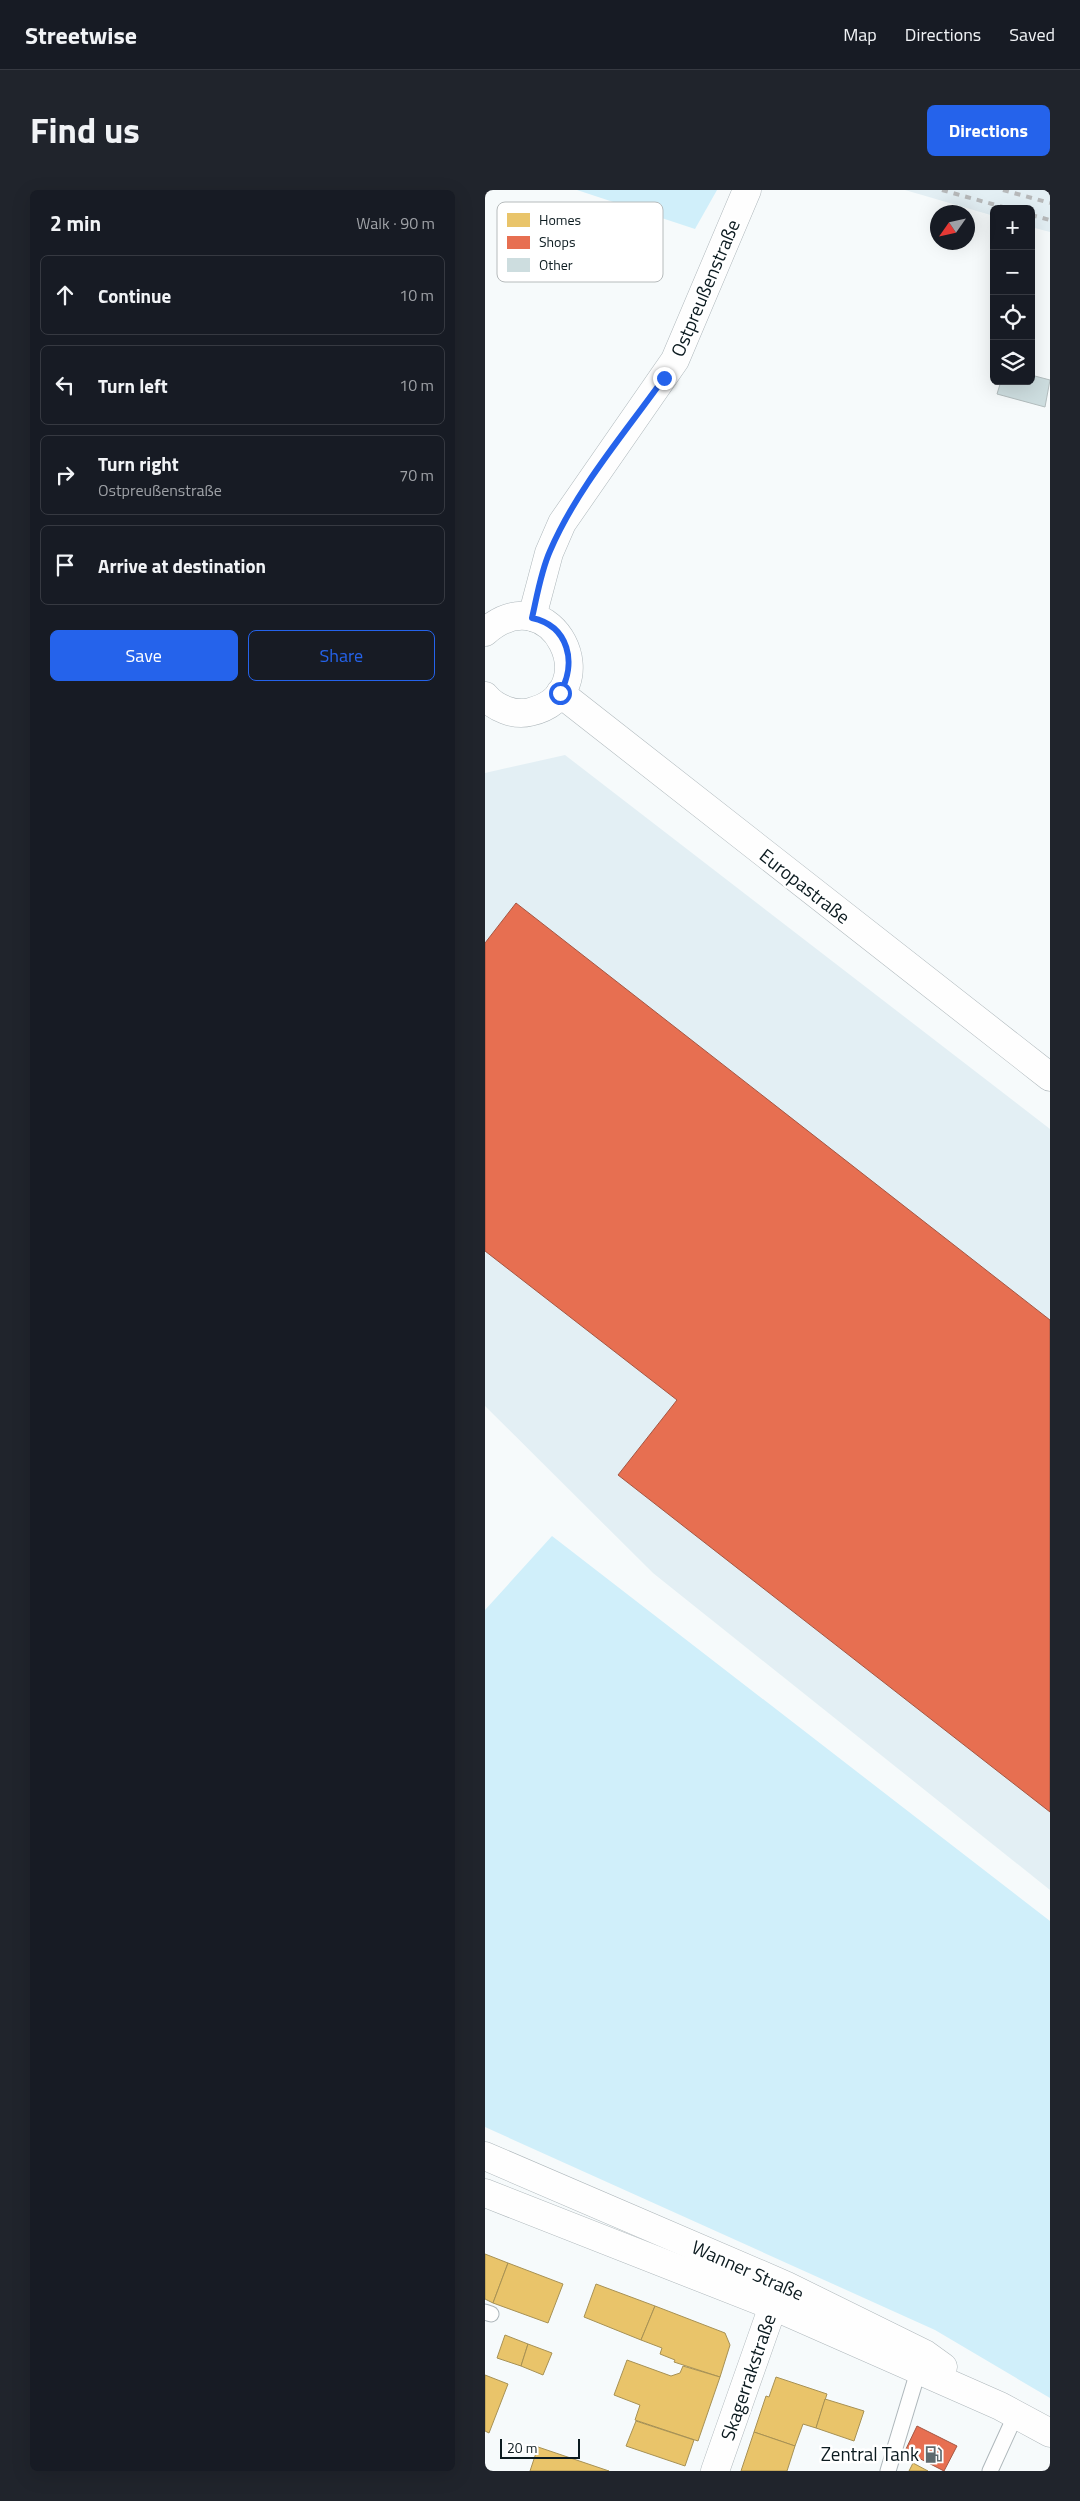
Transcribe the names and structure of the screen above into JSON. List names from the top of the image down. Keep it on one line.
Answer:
{"streets":{"street":["Ostpreußenstraße","Europastraße","Wanner Straße","Skagerrakstraße"]},"crossings":[["Wanner Straße","Skagerrakstraße"]],"places":{"fuel station":["Zentral Tank"]},"legend":["Homes","Shops","Other"],"scale_bar":"20 m","north":"bottom left","page":{"header":"Streetwise","nav":["Map","Directions","Saved"],"title":"Find us","buttons":["Directions",["Save","Share"]],"heading":["2 min","Walk · 90 m"],"map_buttons":["+","−"],"list":[["Continue","10 m"],["Turn left","10 m"],["Turn right","Ostpreußenstraße","70 m"],"Arrive at destination"],"scale":"20 m"}}
